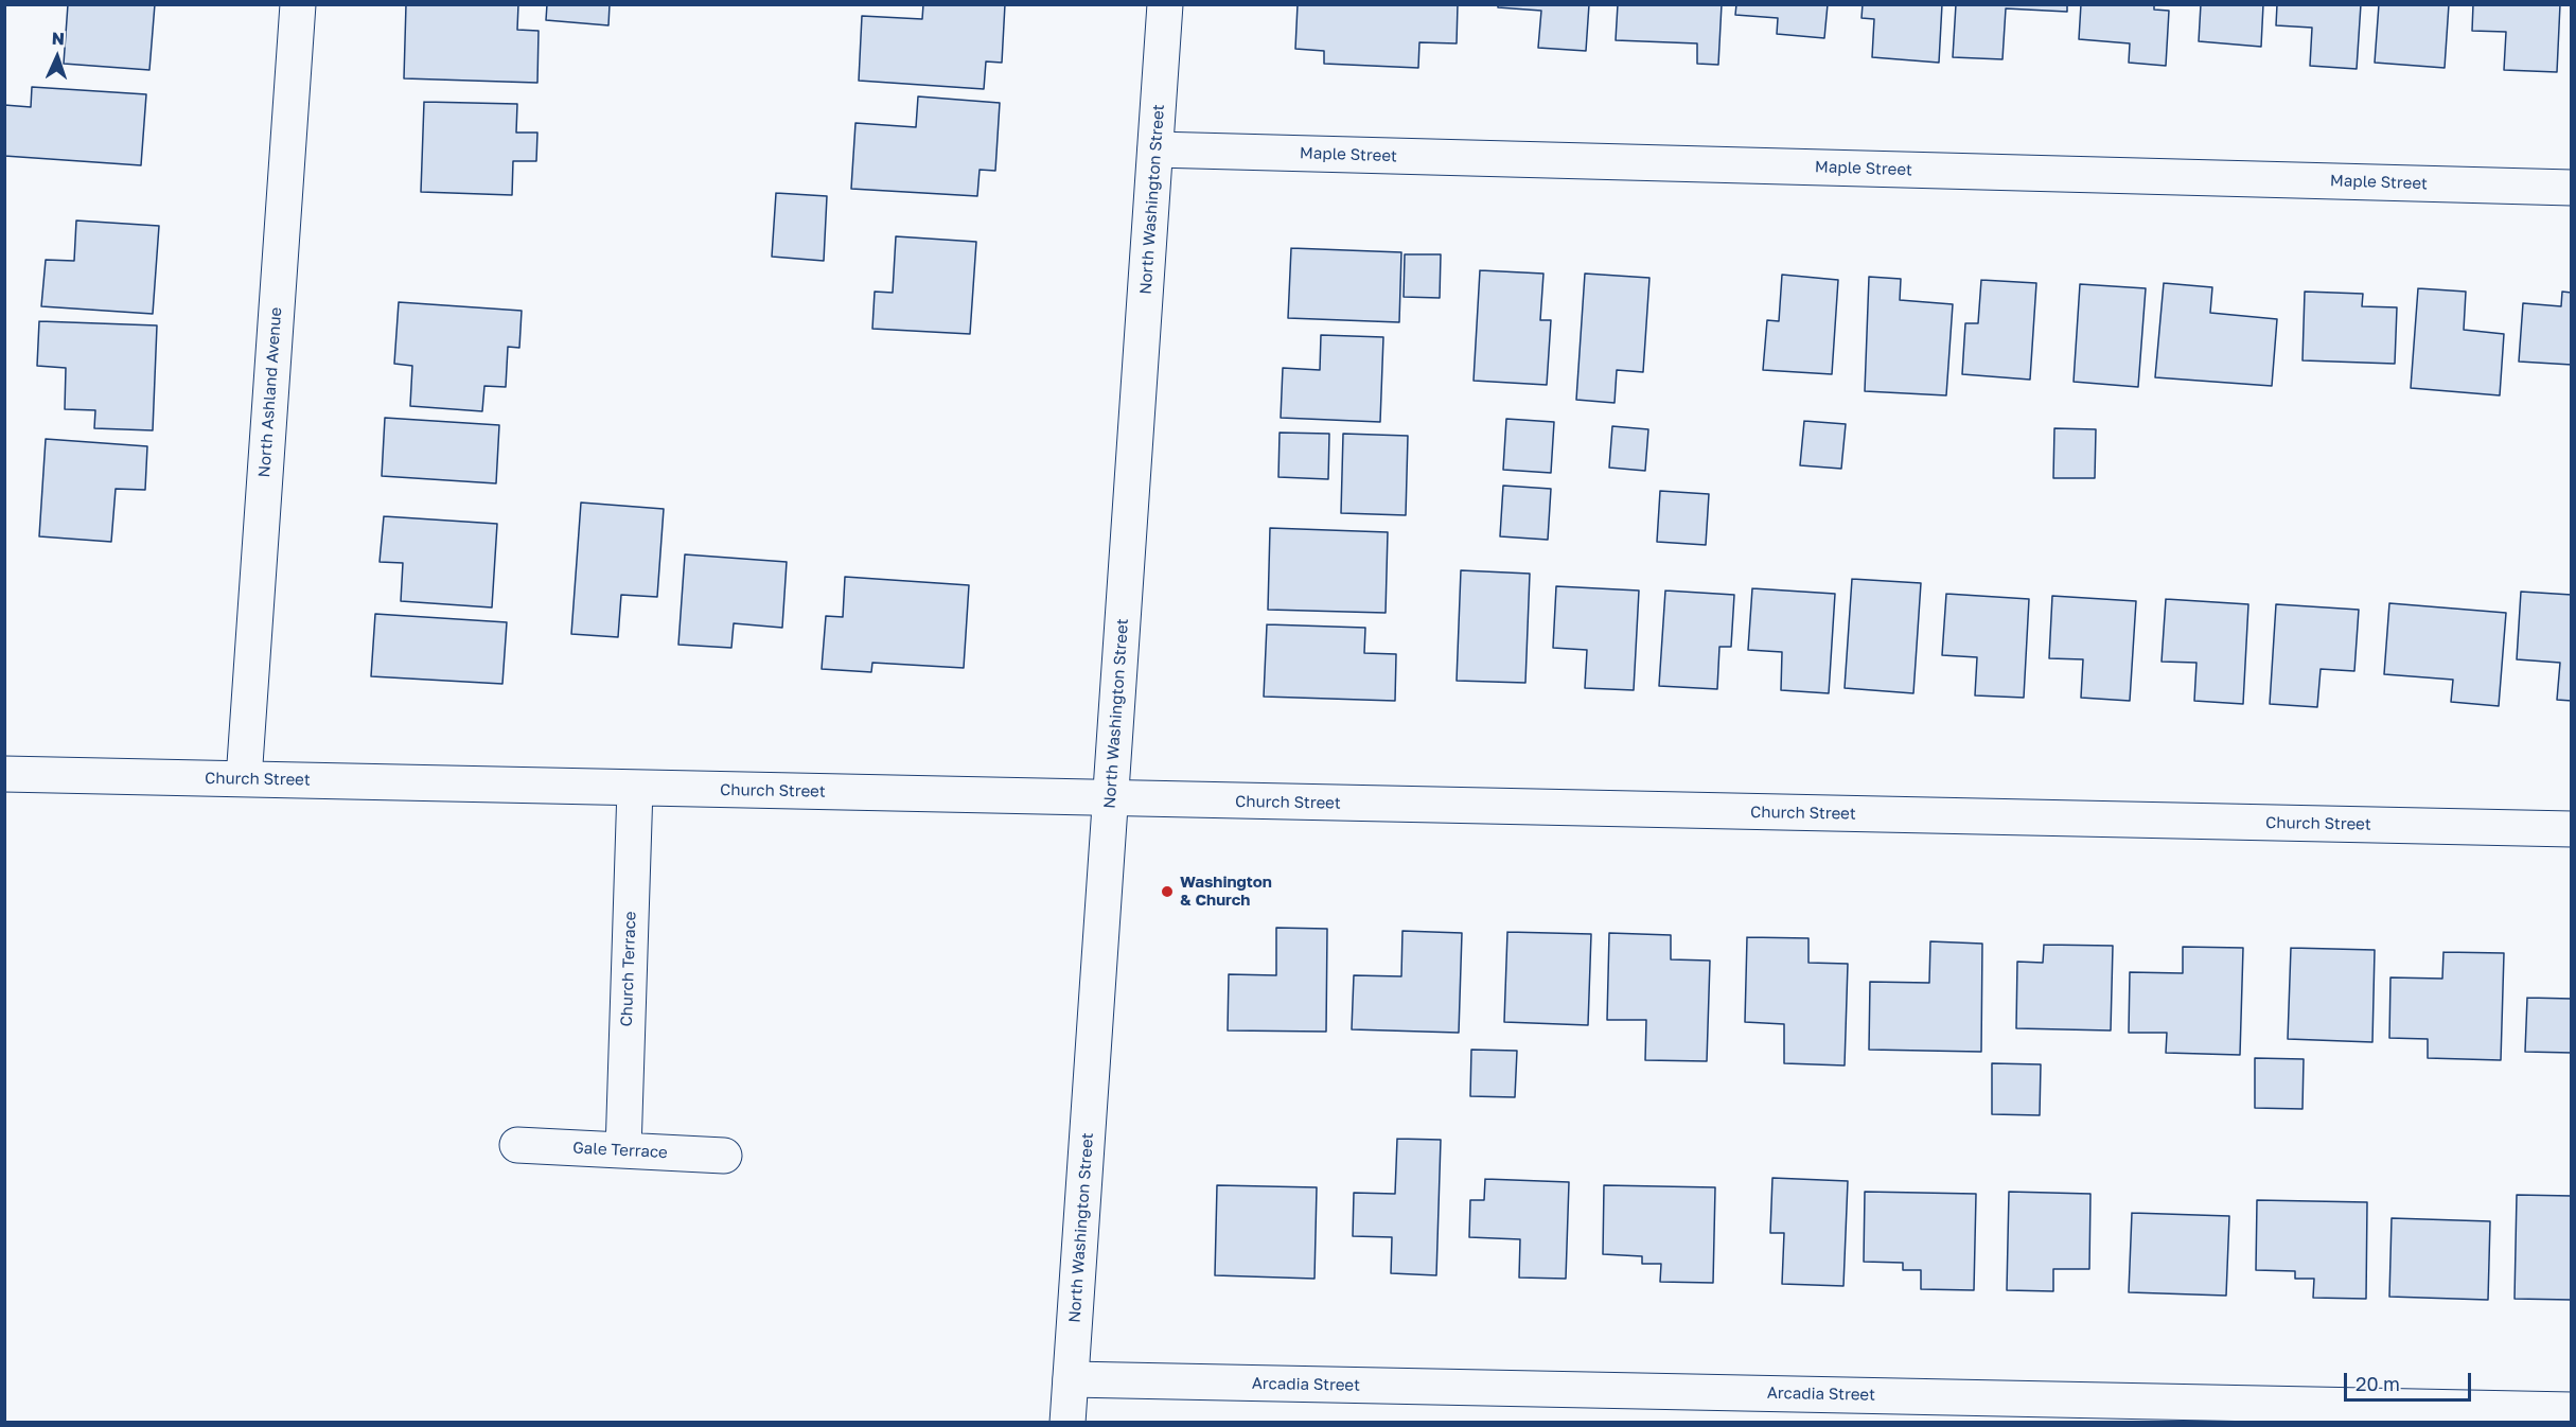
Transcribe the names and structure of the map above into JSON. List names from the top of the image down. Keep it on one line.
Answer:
{"streets":{"street":["Maple Street","North Washington Street","North Ashland Avenue","Church Street","Church Terrace","Gale Terrace","Arcadia Street"]},"crossings":[["Maple Street","North Washington Street"],["North Washington Street","Church Street"],["North Washington Street","Arcadia Street"],["North Ashland Avenue","Church Street"],["Church Street","Church Terrace"],["Church Terrace","Gale Terrace"]],"places":["Washington & Church"],"scale_bar":"20 m","north":"top"}
